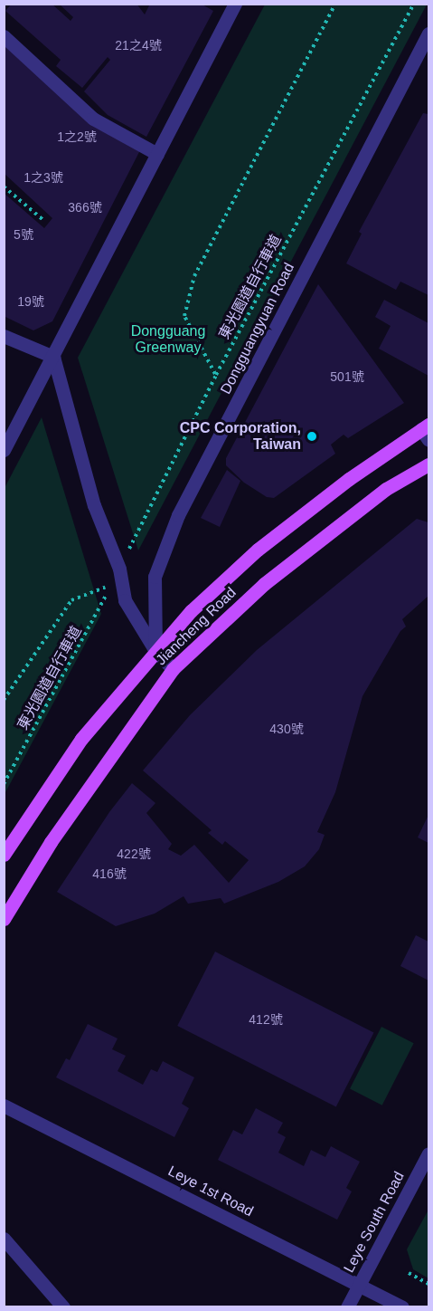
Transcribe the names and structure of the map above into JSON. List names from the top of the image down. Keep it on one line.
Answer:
{"streets":{"main road":["Jiancheng Road"],"street":["Dongguangyuan Road","Leye 1st Road","Leye South Road"],"path":["東光園道自行車道"]},"crossings":[["Dongguangyuan Road","Jiancheng Road"],["Leye 1st Road","Leye South Road"]],"parks":["Dongguang Greenway"],"places":["CPC Corporation, Taiwan"],"house_numbers":["21之4號","1之2號","1之3號","366號","5號","19號","501號","430號","422號","416號","412號"]}
